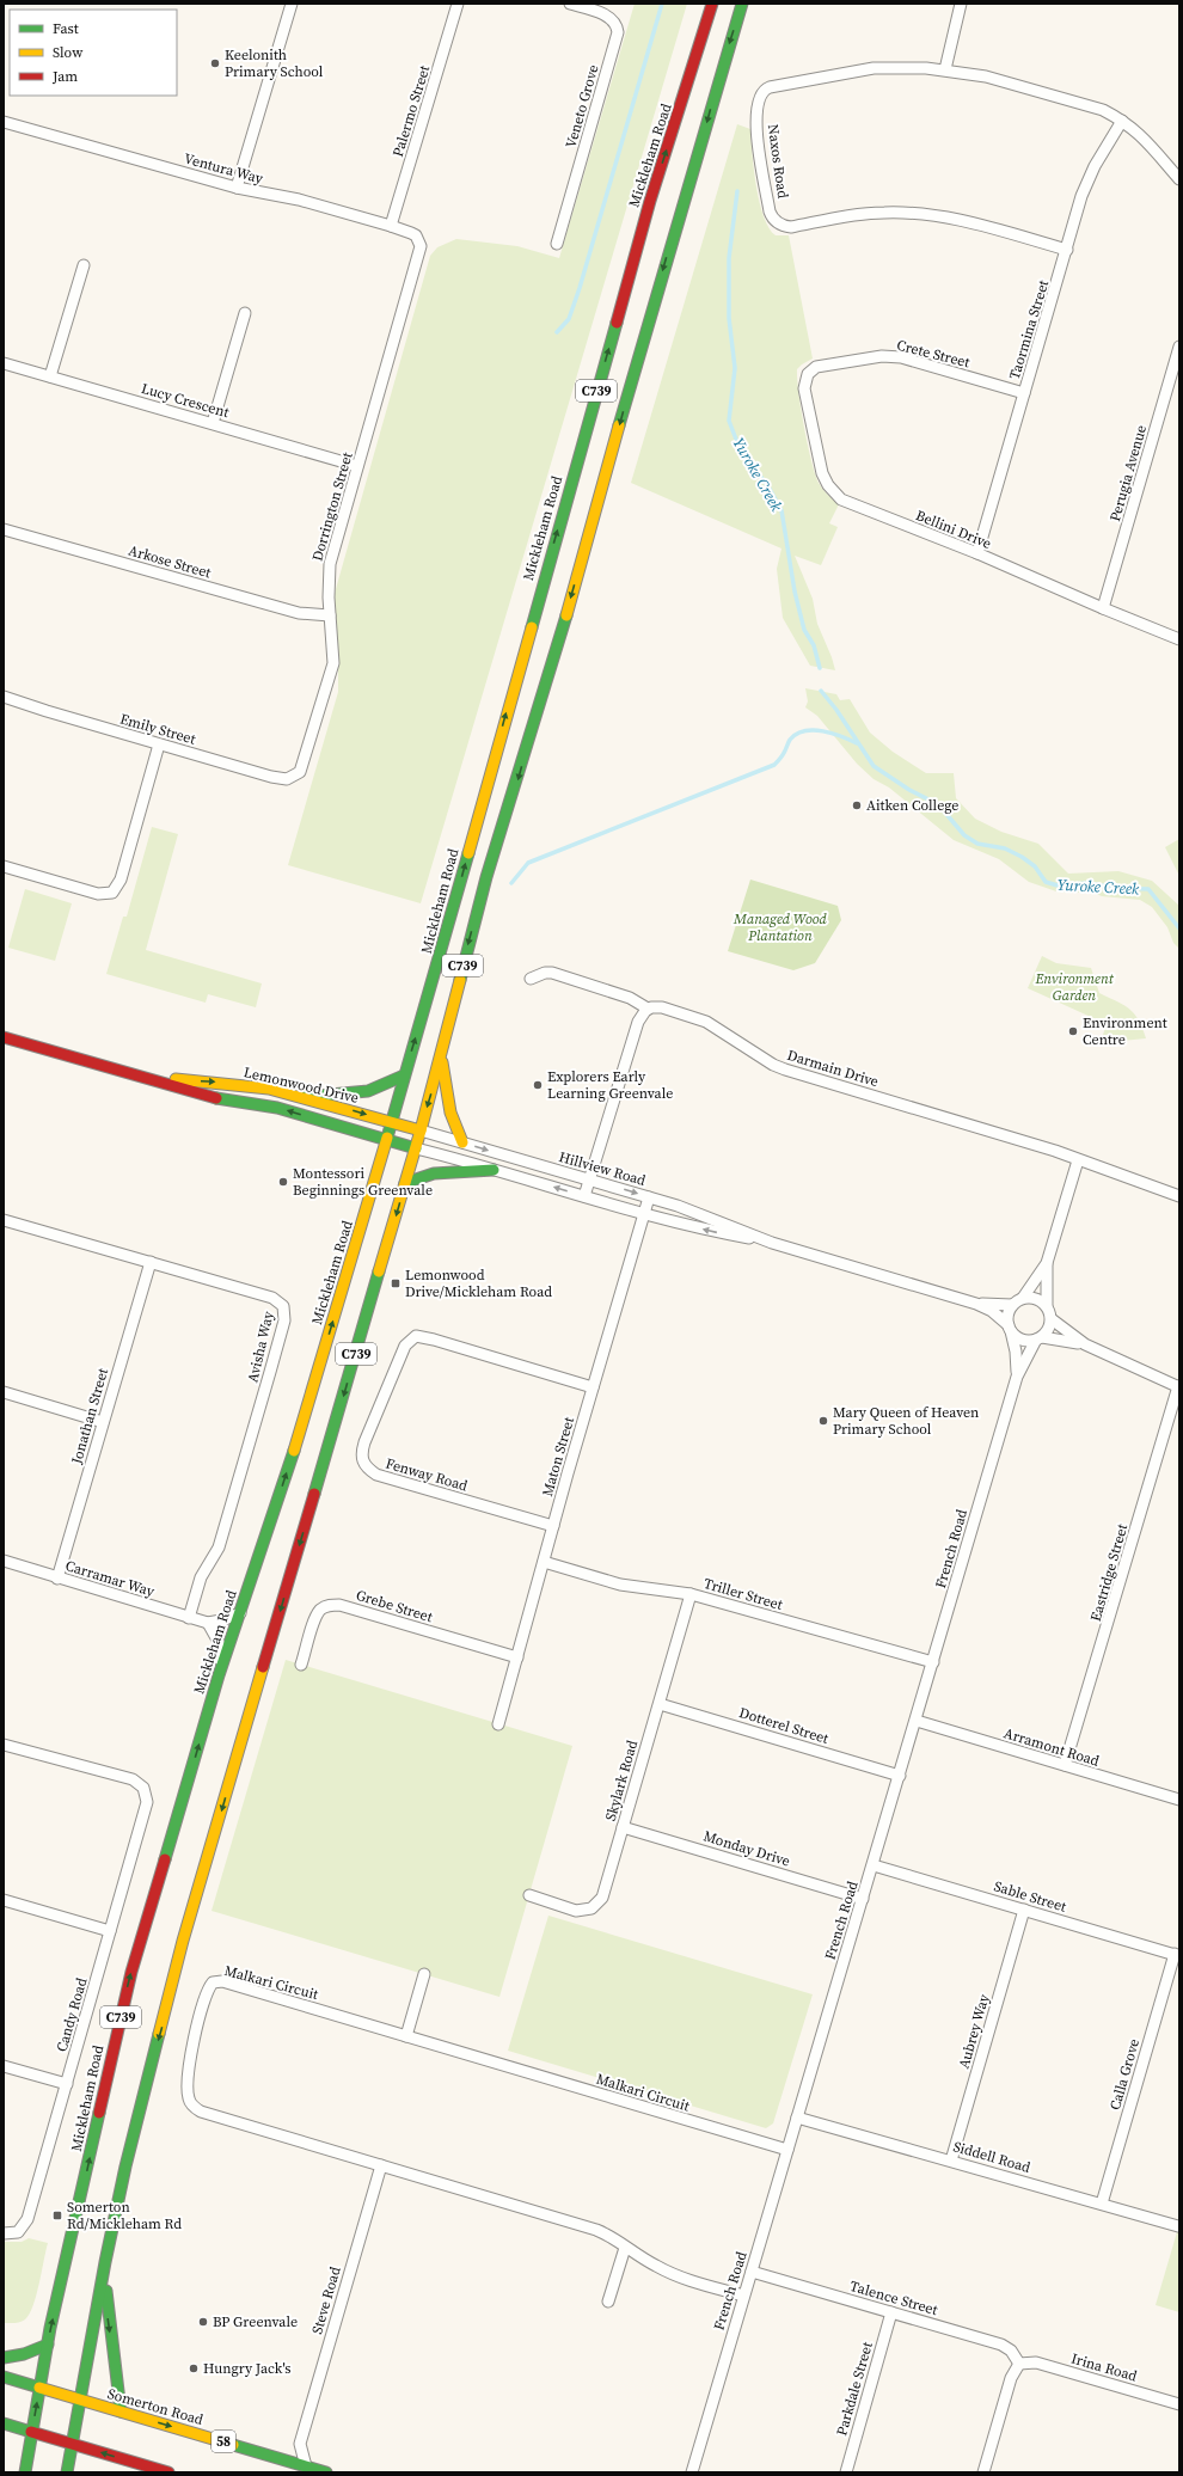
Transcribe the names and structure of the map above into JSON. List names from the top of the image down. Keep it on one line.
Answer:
{"streets":{"main road":["Mickleham Road","C739","Lemonwood Drive","Somerton Road","58"],"street":["Veneto Grove","Palermo Street","Naxos Road","Ventura Way","Taormina Street","Crete Street","Lucy Crescent","Perugia Avenue","Dorrington Street","Bellini Drive","Arkose Street","Emily Street","Darmain Drive","Hillview Road","Avisha Way","Jonathan Street","Maton Street","Fenway Road","French Road","Eastridge Street","Carramar Way","Triller Street","Grebe Street","Dotterel Street","Arramont Road","Skylark Road","Monday Drive","Sable Street","Malkari Circuit","Candy Road","Aubrey Way","Calla Grove","Siddell Road","Talence Street","Steve Road","Irina Road","Parkdale Street"]},"crossings":[["Palermo Street","Ventura Way"],["Mickleham Road","Lemonwood Drive"],["Mickleham Road","Carramar Way"],["Mickleham Road","Somerton Road"],["Naxos Road","Taormina Street"],["Ventura Way","Dorrington Street"],["Taormina Street","Crete Street"],["Taormina Street","Bellini Drive"],["Crete Street","Bellini Drive"],["C739","Lemonwood Drive"],["C739","Hillview Road"],["C739","Somerton Road"],["Lucy Crescent","Dorrington Street"],["Perugia Avenue","Bellini Drive"],["Dorrington Street","Arkose Street"],["Dorrington Street","Emily Street"],["Lemonwood Drive","Hillview Road"],["Hillview Road","Maton Street"],["Hillview Road","French Road"],["Avisha Way","Jonathan Street"],["Avisha Way","Carramar Way"],["Jonathan Street","Carramar Way"],["Maton Street","Fenway Road"],["Maton Street","Triller Street"],["Maton Street","Grebe Street"],["French Road","Triller Street"],["French Road","Dotterel Street"],["French Road","Arramont Road"],["French Road","Monday Drive"],["French Road","Sable Street"],["French Road","Malkari Circuit"],["French Road","Siddell Road"],["French Road","Talence Street"],["Eastridge Street","Arramont Road"],["Triller Street","Skylark Road"],["Dotterel Street","Skylark Road"],["Skylark Road","Monday Drive"],["Sable Street","Aubrey Way"],["Sable Street","Calla Grove"],["Malkari Circuit","Steve Road"],["Aubrey Way","Siddell Road"],["Calla Grove","Siddell Road"],["Talence Street","Irina Road"],["Talence Street","Parkdale Street"]],"water":["Yuroke Creek"],"parks":["Managed Wood Plantation","Environment Garden"],"places":{"other":["Keelonith Primary School","Aitken College","Environment Centre","Explorers Early Learning Greenvale","Montessori Beginnings Greenvale","Mary Queen of Heaven Primary School","BP Greenvale","Hungry Jack's"],"transit":["Lemonwood Drive/Mickleham Road","Somerton Rd/Mickleham Rd"]},"legend":["Fast","Slow","Jam"]}
